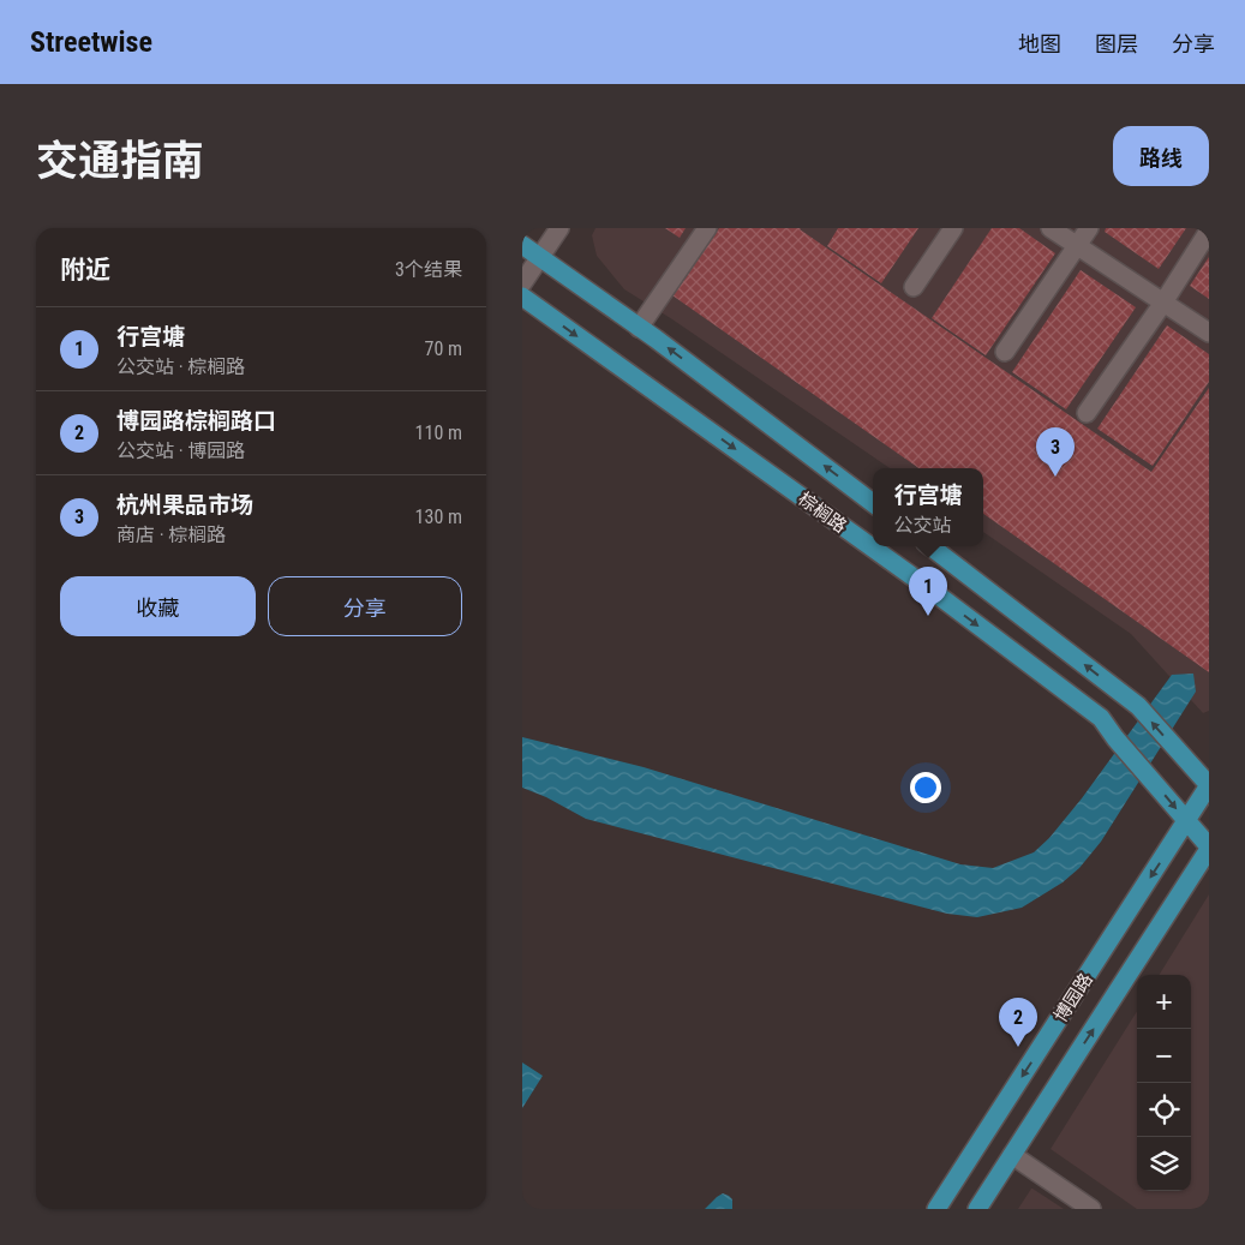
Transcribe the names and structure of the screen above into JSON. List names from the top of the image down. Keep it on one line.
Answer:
{"streets":{"main road":["棕榈路","博园路"]},"crossings":[["棕榈路","博园路"]],"page":{"header":"Streetwise","nav":["地图","图层","分享"],"title":"交通指南","buttons":["路线",["收藏","分享"]],"heading":["附近","3个结果"],"list":[{"mark":"1","name":"行宫塘","note":"公交站 · 棕榈路","value":"70 m"},{"mark":"2","name":"博园路棕榈路口","note":"公交站 · 博园路","value":"110 m"},{"mark":"3","name":"杭州果品市场","note":"商店 · 棕榈路","value":"130 m"}],"pins":["3","1","2"],"popup":["行宫塘","公交站"],"map_buttons":["+","−"]}}
